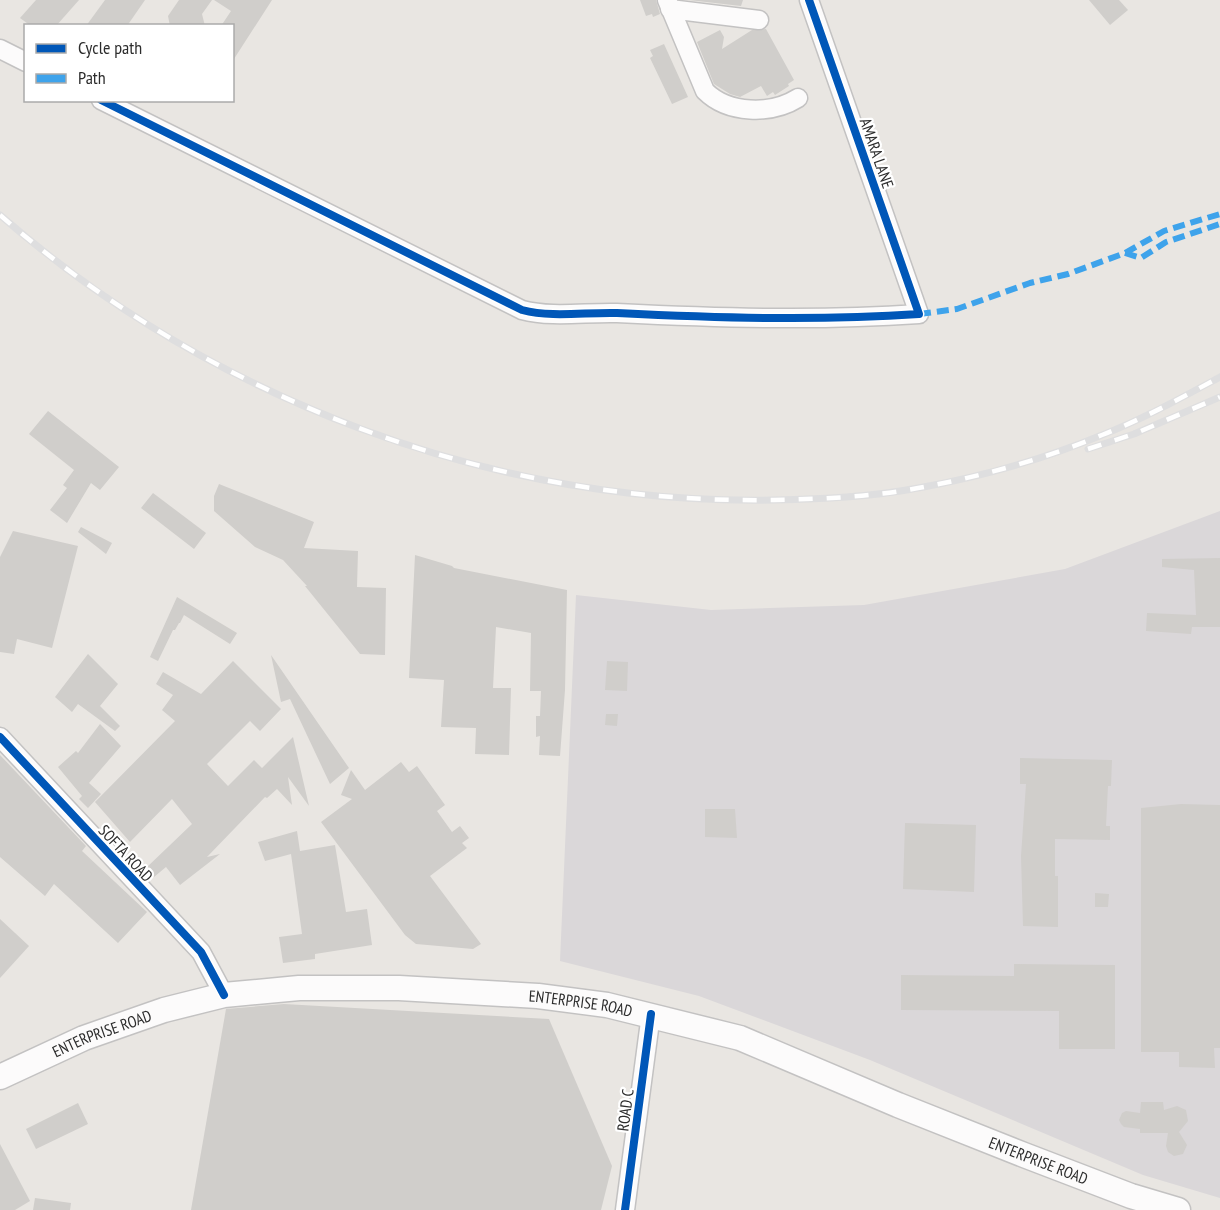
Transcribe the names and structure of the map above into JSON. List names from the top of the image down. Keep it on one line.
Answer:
{"streets":{"main road":["ENTERPRISE ROAD"],"street":["AMARA LANE","SOFTA ROAD","ROAD C"]},"crossings":[["SOFTA ROAD","ENTERPRISE ROAD"],["ENTERPRISE ROAD","ROAD C"]],"legend":["Cycle path","Path"]}
